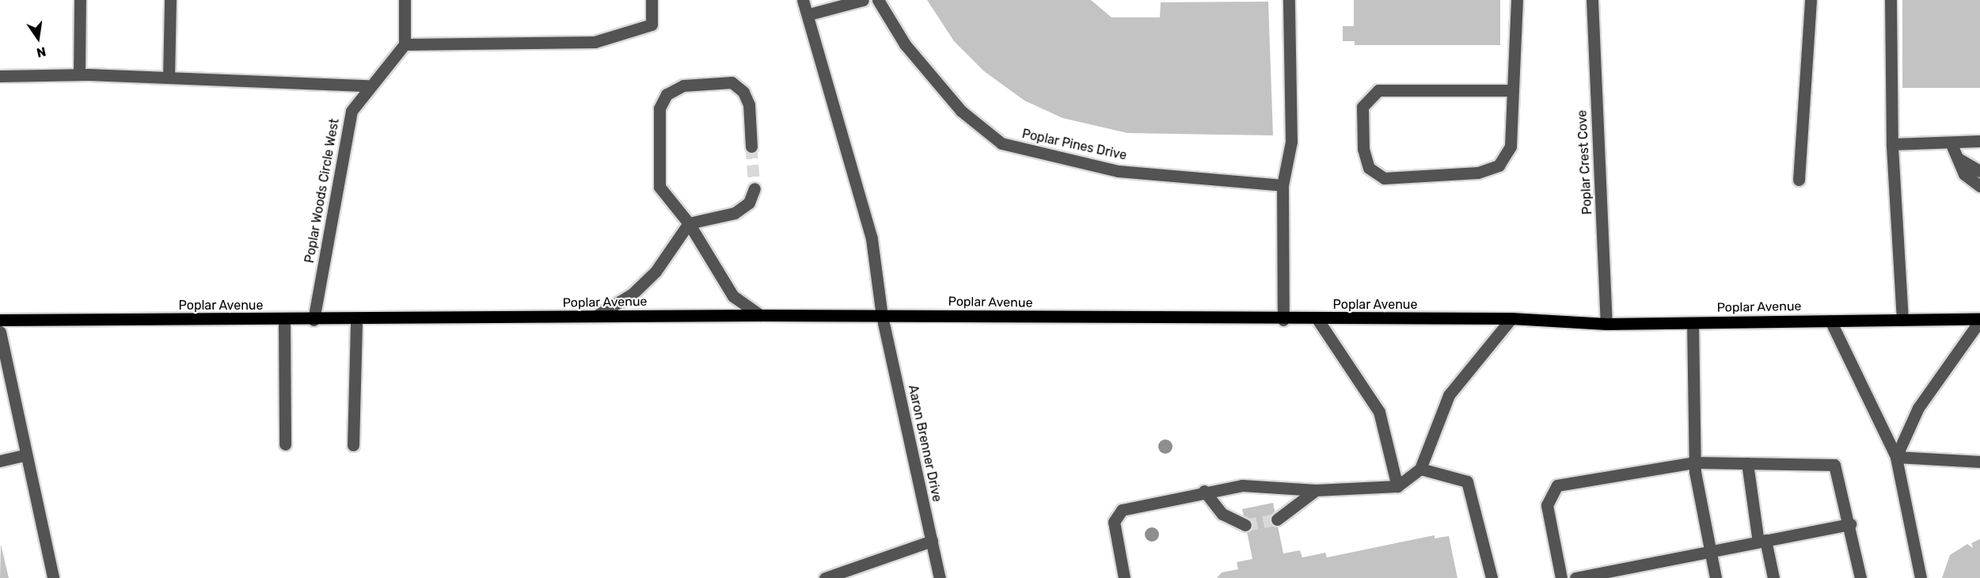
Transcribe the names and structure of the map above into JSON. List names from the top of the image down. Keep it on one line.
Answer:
{"streets":{"main road":["Poplar Avenue"],"street":["Poplar Pines Drive","Poplar Crest Cove","Poplar Woods Circle West","Aaron Brenner Drive"]},"crossings":[["Poplar Crest Cove","Poplar Avenue"],["Poplar Woods Circle West","Poplar Avenue"],["Poplar Avenue","Aaron Brenner Drive"]],"north":"bottom"}
